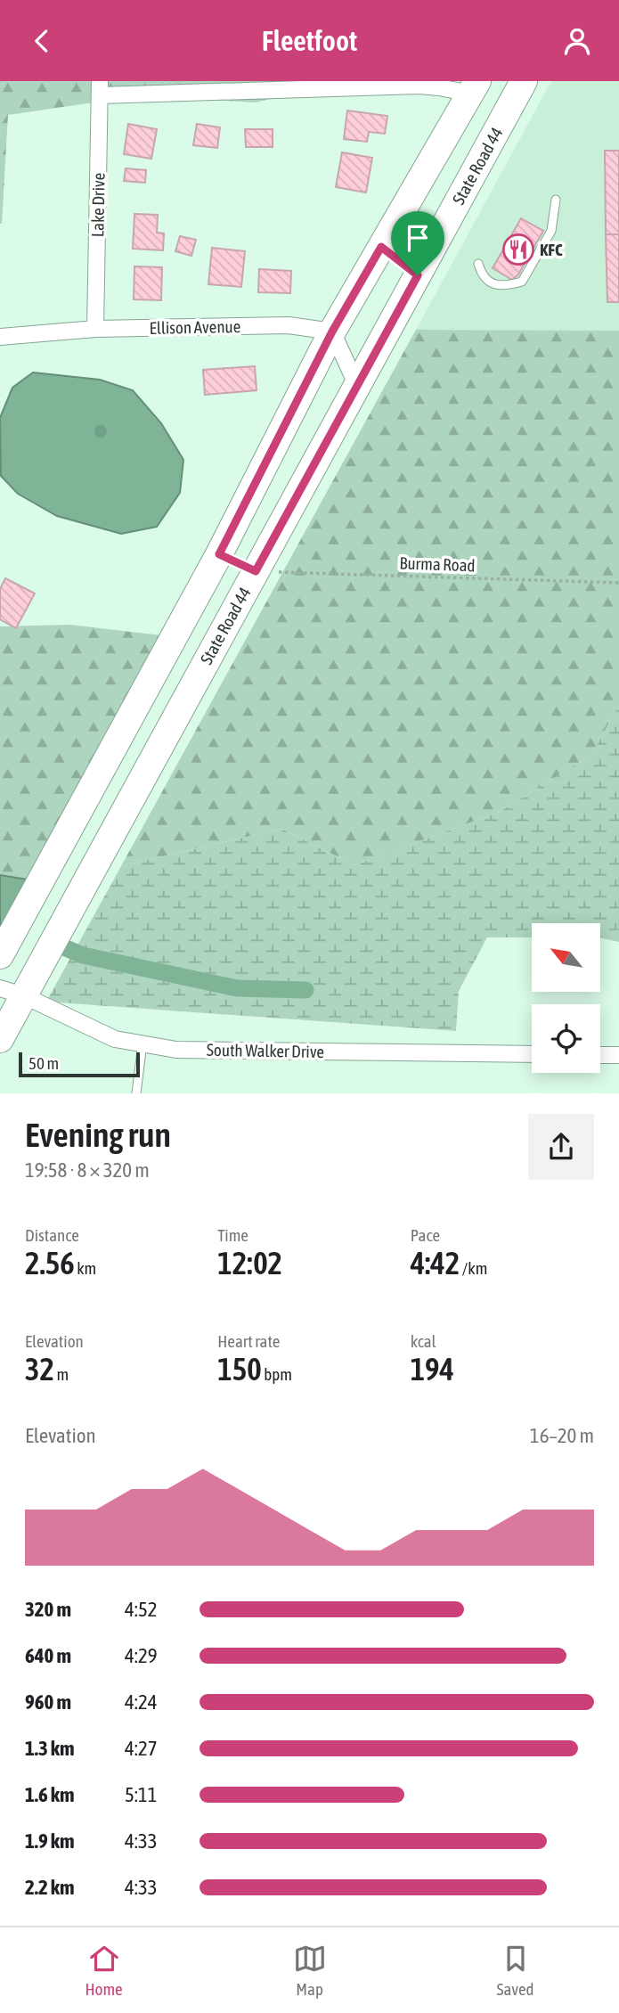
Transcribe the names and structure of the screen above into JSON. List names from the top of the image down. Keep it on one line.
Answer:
{"streets":{"main road":["State Road 44"],"street":["Lake Drive","Ellison Avenue","South Walker Drive"],"path":["Burma Road"]},"crossings":[["State Road 44","Burma Road"],["State Road 44","South Walker Drive"],["Lake Drive","Ellison Avenue"]],"places":{"restaurant":["KFC"]},"scale_bar":"50 m","north":"top left","page":{"header":"Fleetfoot","scale":"50 m","heading":["Evening run","19:58 · 8 × 320 m"],"stats":[["Distance","2.56 km"],["Time","12:02"],["Pace","4:42 /km"],["Elevation","32 m"],["Heart rate","150 bpm"],["kcal","194"]],"chart":["Elevation","16–20 m"],"list":[{"name":"320 m","note":"4:52"},{"name":"640 m","note":"4:29"},{"name":"960 m","note":"4:24"},{"name":"1.3 km","note":"4:27"},{"name":"1.6 km","note":"5:11"},{"name":"1.9 km","note":"4:33"},{"name":"2.2 km","note":"4:33"}],"tabs":["Home","Map","Saved"]}}
